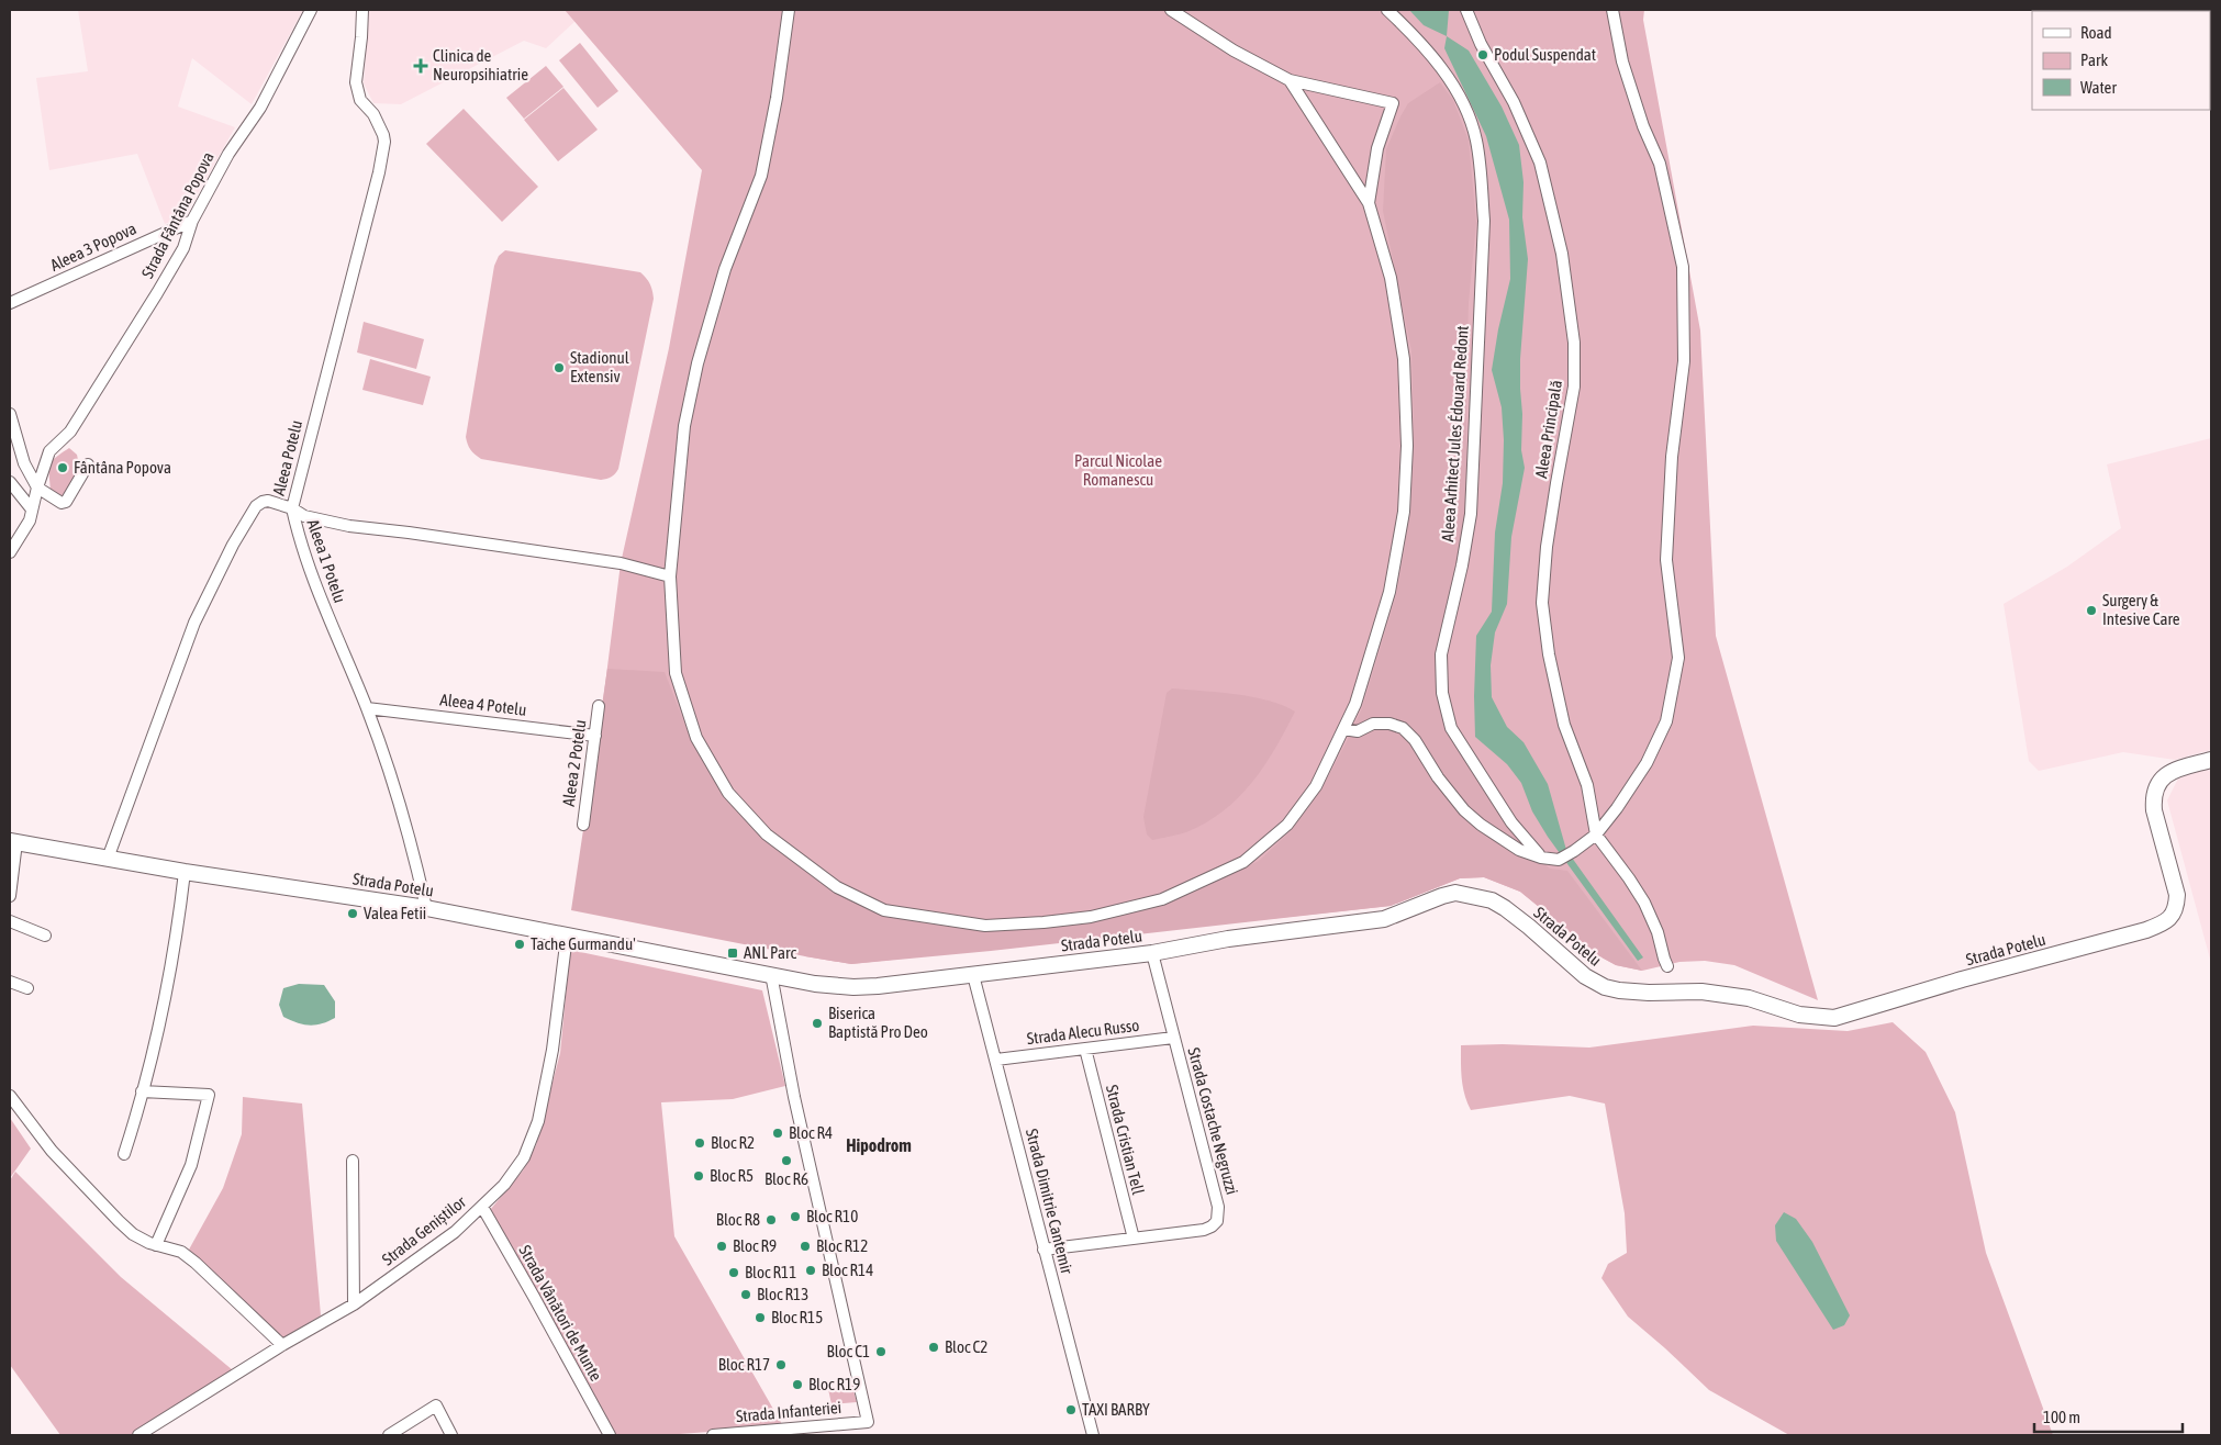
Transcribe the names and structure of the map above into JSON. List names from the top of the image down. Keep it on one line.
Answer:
{"streets":{"main road":["Strada Potelu"],"street":["Strada Fântâna Popova","Aleea 3 Popova","Aleea Principală","Aleea Arhitect Jules Édouard Redont","Aleea Potelu","Aleea 1 Potelu","Aleea 4 Potelu","Aleea 2 Potelu","Strada Alecu Russo","Strada Costache Negruzzi","Strada Cristian Tell","Strada Dimitrie Cantemir","Strada Geniștilor","Strada Vânători de Munte","Strada Infanteriei"]},"crossings":[["Strada Fântâna Popova","Aleea 3 Popova"],["Aleea Potelu","Aleea 1 Potelu"],["Aleea Potelu","Strada Potelu"],["Aleea 1 Potelu","Aleea 4 Potelu"],["Aleea 1 Potelu","Strada Potelu"],["Aleea 4 Potelu","Aleea 2 Potelu"],["Strada Potelu","Strada Costache Negruzzi"],["Strada Potelu","Strada Dimitrie Cantemir"],["Strada Potelu","Strada Geniștilor"],["Strada Potelu","Strada Infanteriei"],["Strada Alecu Russo","Strada Costache Negruzzi"],["Strada Alecu Russo","Strada Cristian Tell"],["Strada Alecu Russo","Strada Dimitrie Cantemir"],["Strada Costache Negruzzi","Strada Cristian Tell"],["Strada Costache Negruzzi","Strada Dimitrie Cantemir"],["Strada Geniștilor","Strada Vânători de Munte"]],"districts":["Hipodrom"],"parks":["Parcul Nicolae Romanescu"],"places":{"other":["Podul Suspendat","Stadionul Extensiv","Fântâna Popova","Surgery & Intesive Care","Valea Fetii","Tache Gurmandu'","Biserica Baptistă Pro Deo","Bloc R4","Bloc R2","Bloc R6","Bloc R5","Bloc R10","Bloc R8","Bloc R9","Bloc R12","Bloc R14","Bloc R11","Bloc R13","Bloc R15","Bloc C2","Bloc C1","Bloc R17","Bloc R19","TAXI BARBY"],"health":["Clinica de Neuropsihiatrie"],"transit":["ANL Parc"]},"legend":["Road","Park","Water"],"scale_bar":"100 m"}
